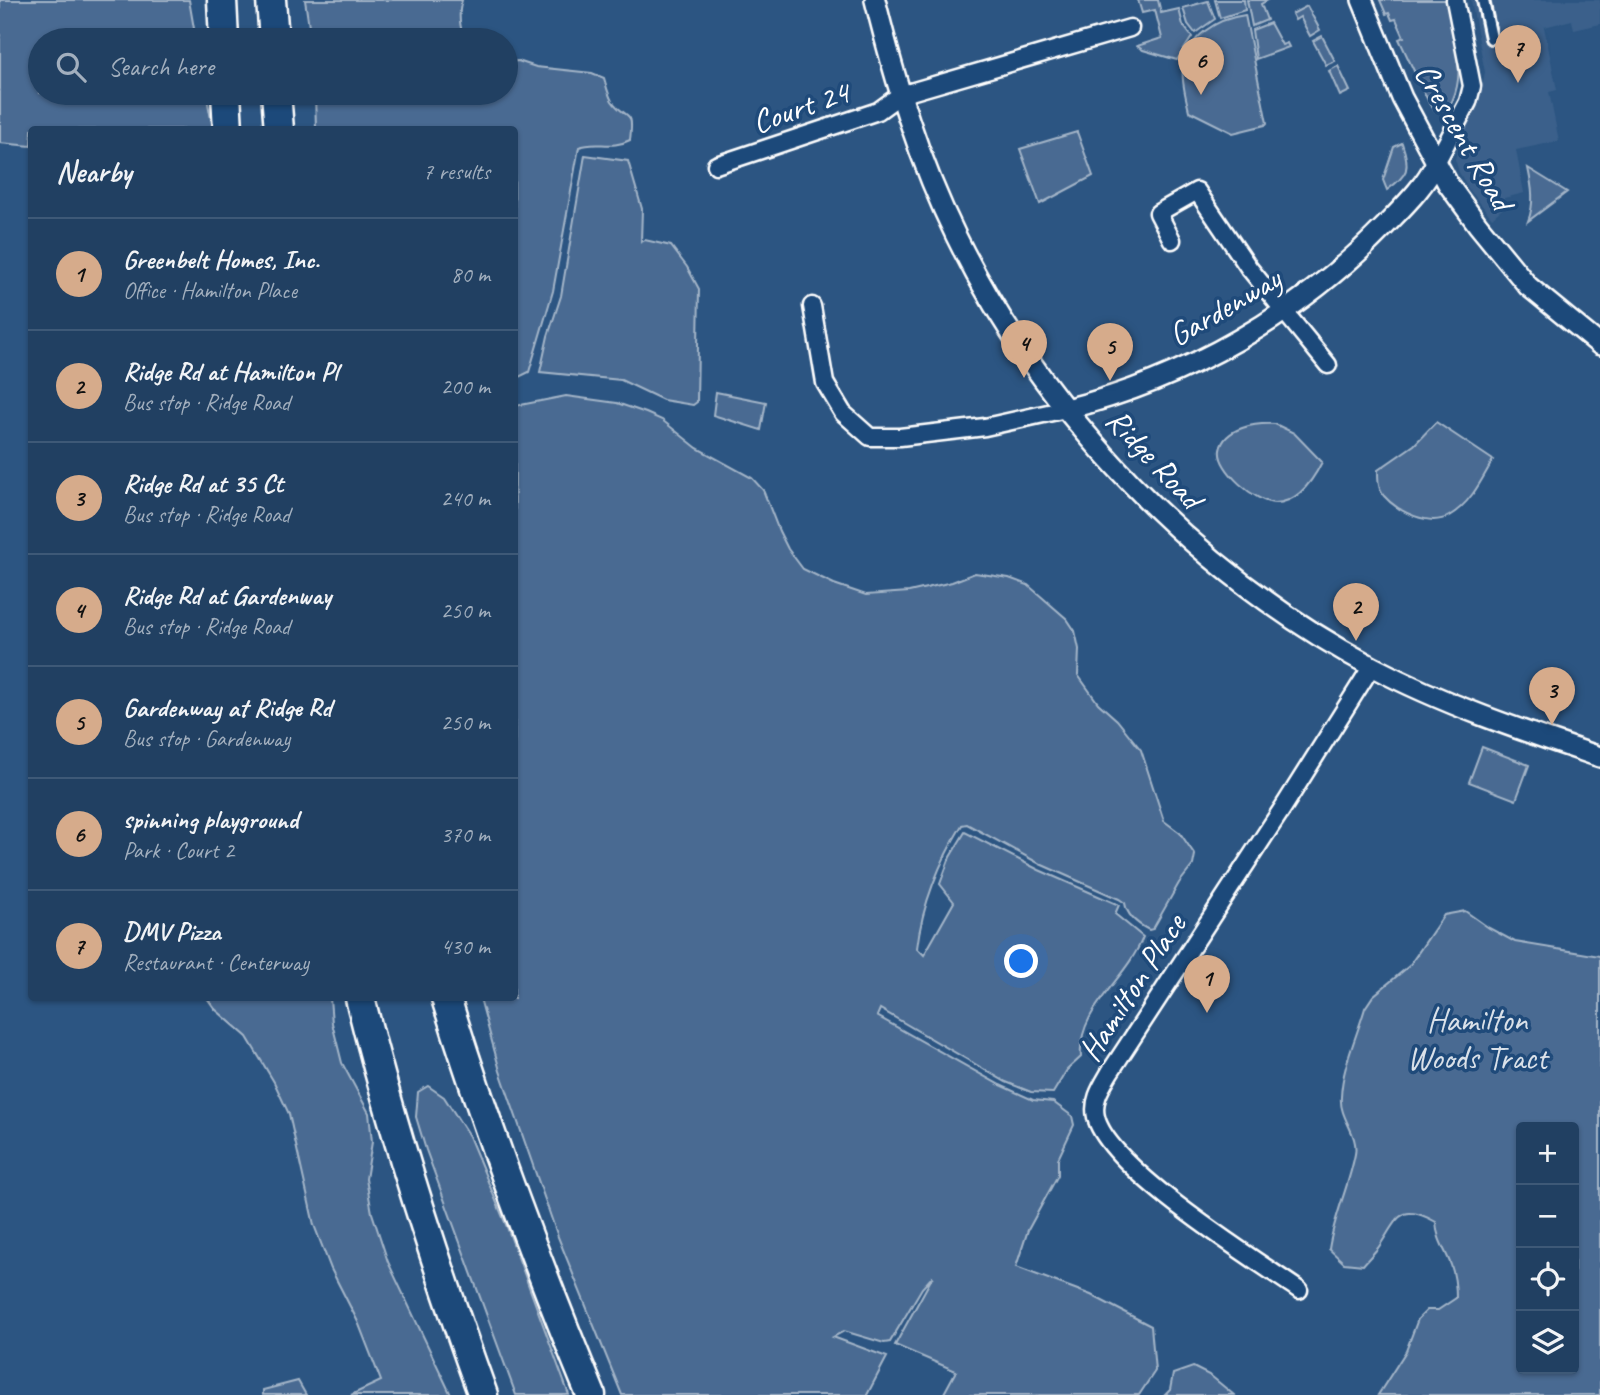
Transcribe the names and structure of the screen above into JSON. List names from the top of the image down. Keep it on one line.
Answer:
{"streets":{"street":["Court 24","Crescent Road","Gardenway","Ridge Road","Hamilton Place"]},"crossings":[["Court 24","Ridge Road"],["Crescent Road","Gardenway"],["Gardenway","Ridge Road"],["Ridge Road","Hamilton Place"]],"parks":["Hamilton Woods Tract"],"page":{"pins":["7","6","4","5","2","3","1"],"search":"Search here","heading":["Nearby","7 results"],"list":[{"mark":"1","name":"Greenbelt Homes, Inc.","note":"Office · Hamilton Place","value":"80 m"},{"mark":"2","name":"Ridge Rd at Hamilton Pl","note":"Bus stop · Ridge Road","value":"200 m"},{"mark":"3","name":"Ridge Rd at 35 Ct","note":"Bus stop · Ridge Road","value":"240 m"},{"mark":"4","name":"Ridge Rd at Gardenway","note":"Bus stop · Ridge Road","value":"250 m"},{"mark":"5","name":"Gardenway at Ridge Rd","note":"Bus stop · Gardenway","value":"250 m"},{"mark":"6","name":"spinning playground","note":"Park · Court 2","value":"370 m"},{"mark":"7","name":"DMV Pizza","note":"Restaurant · Centerway","value":"430 m"}],"map_buttons":["+","−"]}}
